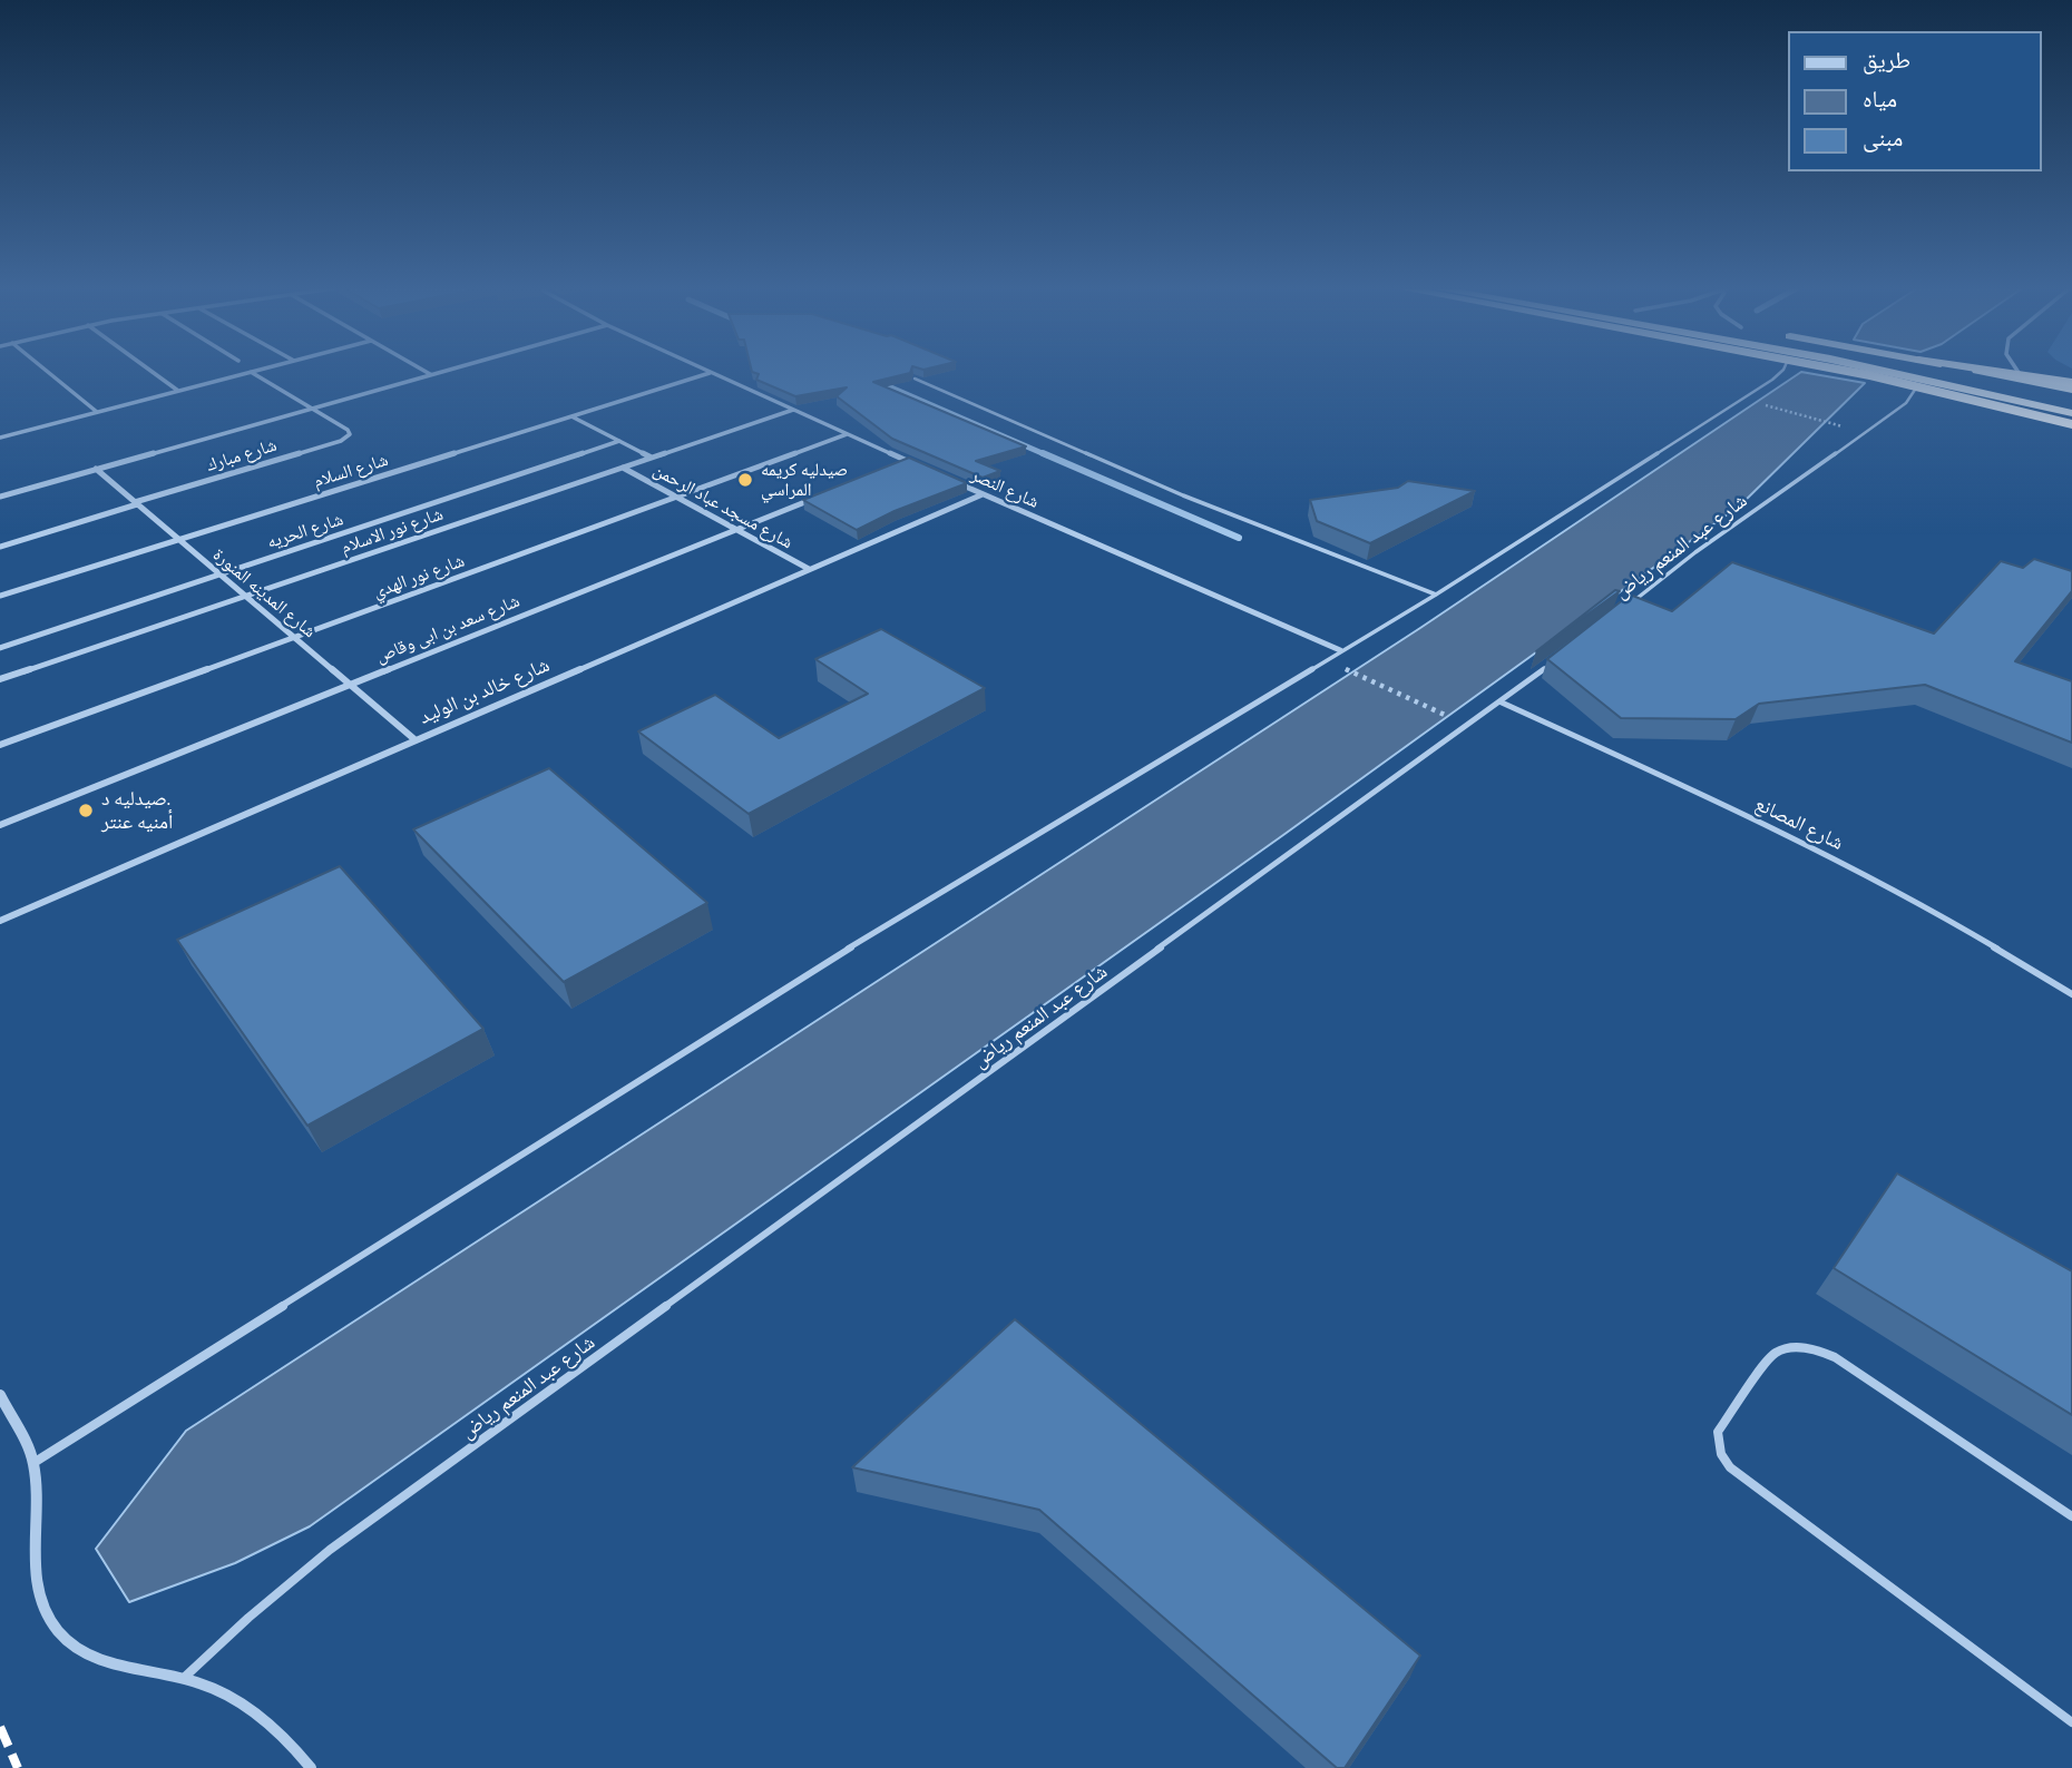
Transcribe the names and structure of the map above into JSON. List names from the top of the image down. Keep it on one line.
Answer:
{"streets":{"street":["شارع مبارك","شارع السلام","شارع النصر","شارع مسجد عباد الرحمن","شارع الحريه","شارع نور الاسلام","شارع نور الهدي","شارع المدينه المنورة","شارع سعد بن ابى وقاص","شارع خالد بن الوليد"],"lane":["شارع عبد المنعم رياض","شارع المصانع"]},"crossings":[["شارع مبارك","شارع المدينه المنورة"],["شارع السلام","شارع المدينه المنورة"],["شارع النصر","شارع خالد بن الوليد"],["شارع مسجد عباد الرحمن","شارع نور الاسلام"],["شارع مسجد عباد الرحمن","شارع نور الهدي"],["شارع مسجد عباد الرحمن","شارع سعد بن ابى وقاص"],["شارع مسجد عباد الرحمن","شارع خالد بن الوليد"],["شارع الحريه","شارع المدينه المنورة"],["شارع نور الاسلام","شارع المدينه المنورة"],["شارع عبد المنعم رياض","شارع المصانع"],["شارع نور الهدي","شارع المدينه المنورة"],["شارع المدينه المنورة","شارع سعد بن ابى وقاص"],["شارع المدينه المنورة","شارع خالد بن الوليد"]],"places":["صيدليه كريمه المراسي","صيدليه د. أمنيه عنتر"],"legend":["طريق","مياه","مبنى"]}
